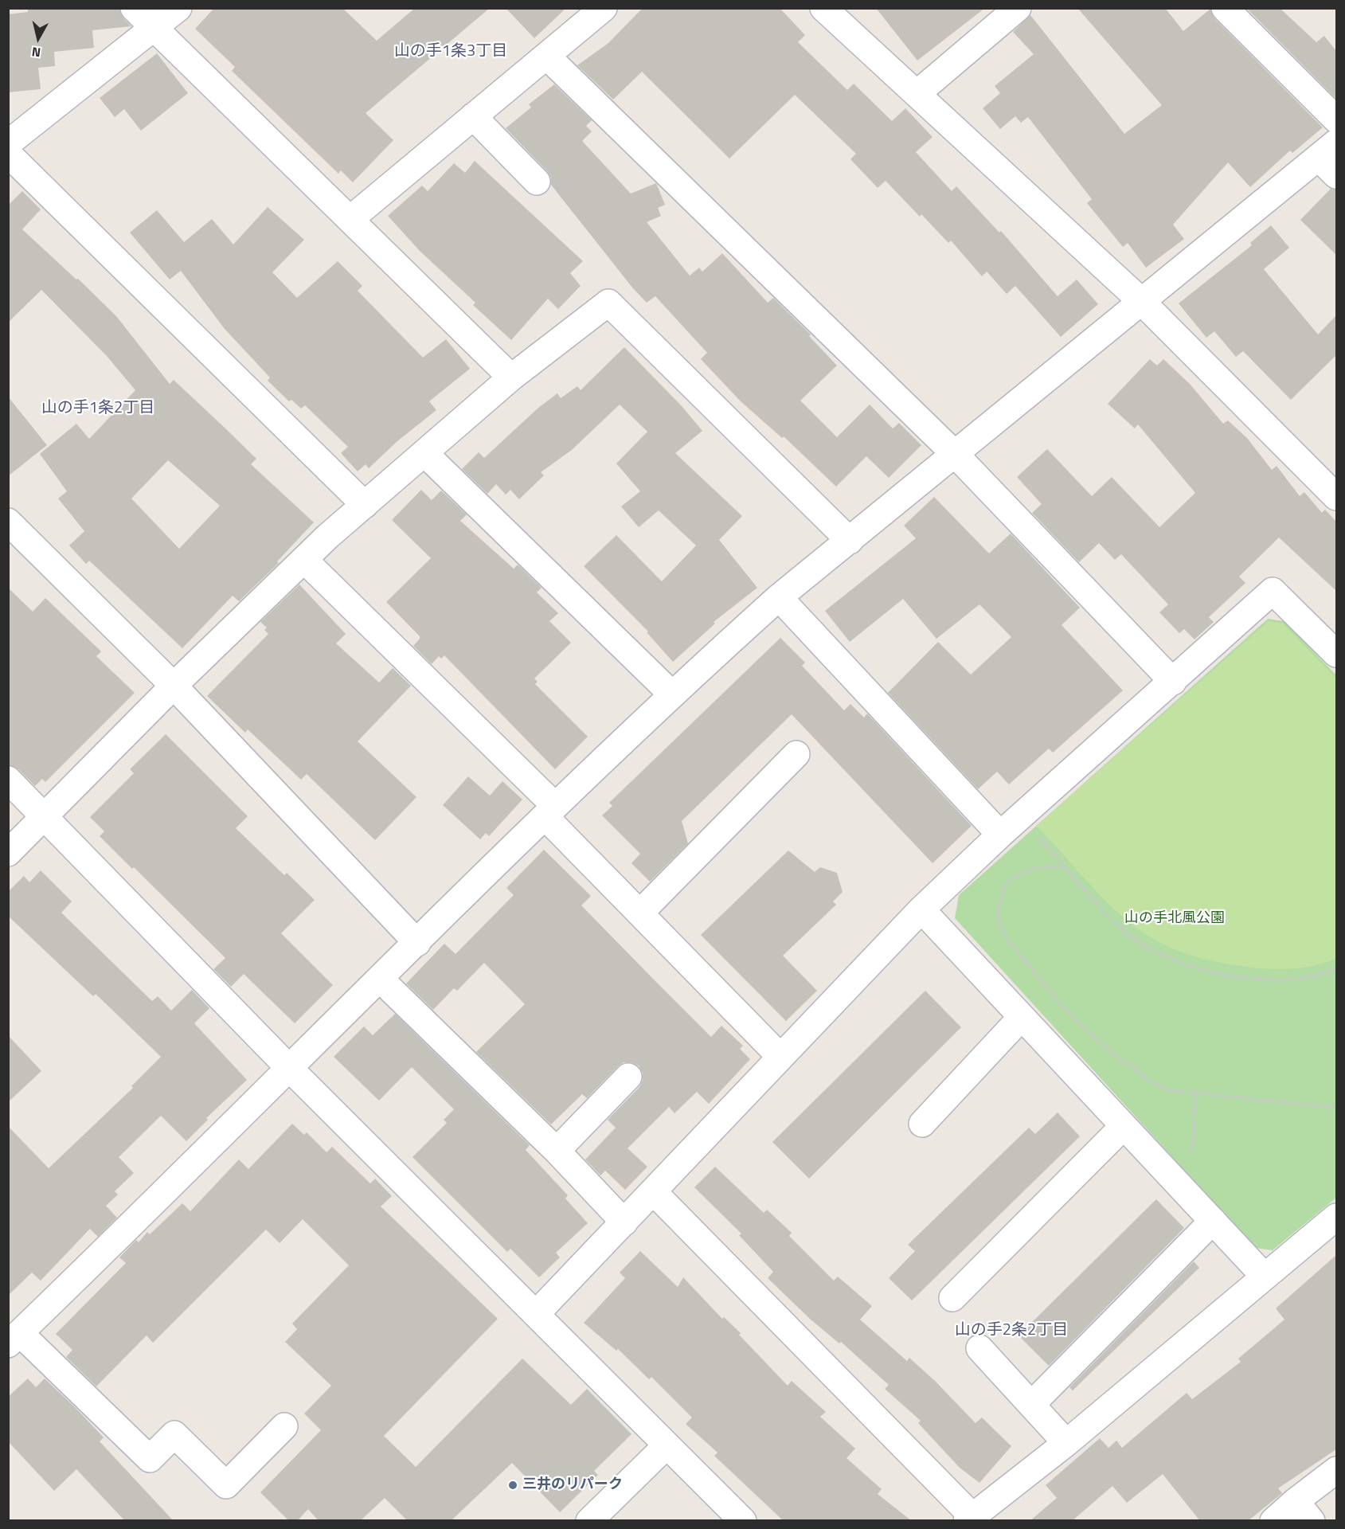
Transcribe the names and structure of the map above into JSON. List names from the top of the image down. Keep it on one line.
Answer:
{"districts":["山の手1条3丁目","山の手1条2丁目","山の手2条2丁目"],"parks":["山の手北風公園"],"places":["三井のリパーク"],"north":"bottom"}
